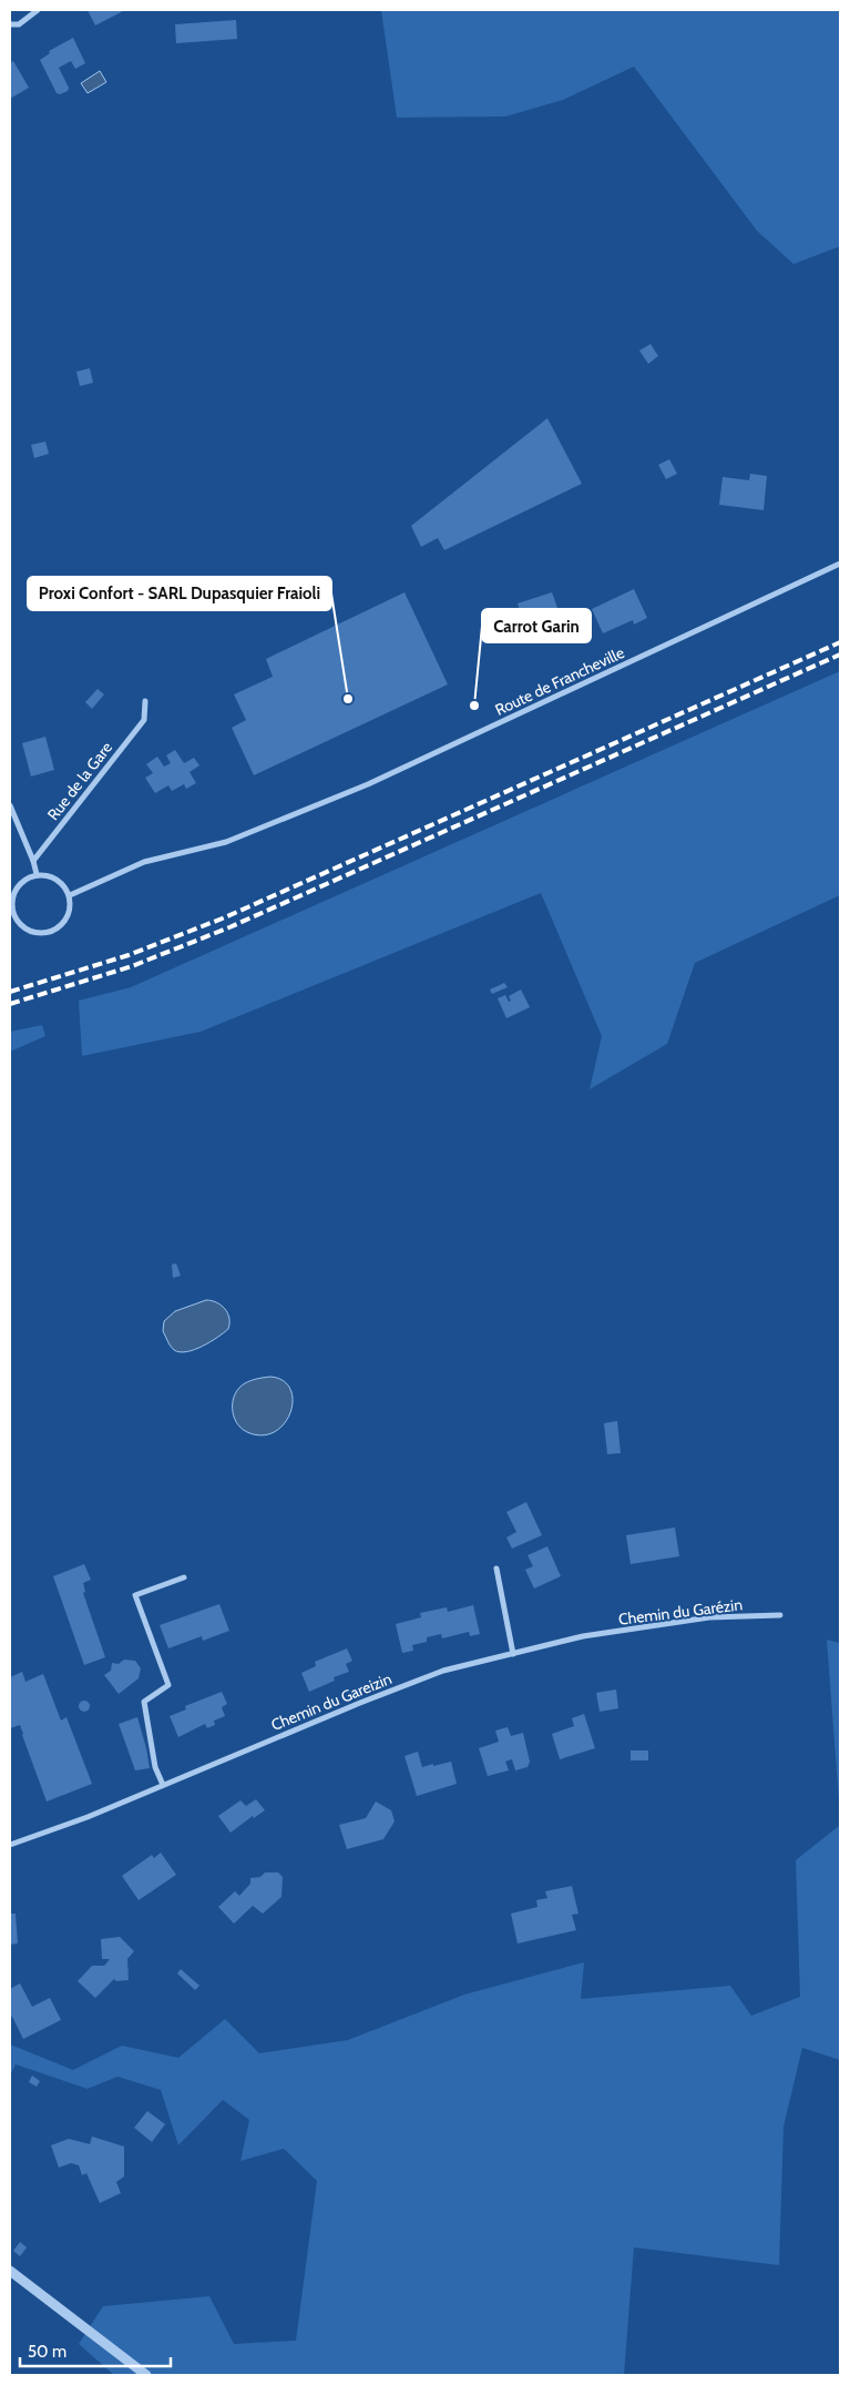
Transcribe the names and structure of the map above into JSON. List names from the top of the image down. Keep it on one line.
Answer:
{"streets":{"street":["Route de Francheville","Rue de la Gare","Chemin du Garézin","Chemin du Gareizin"]},"crossings":[["Chemin du Garézin","Chemin du Gareizin"]],"places":["Proxi Confort - SARL Dupasquier Fraioli","Carrot Garin"],"scale_bar":"50 m"}
